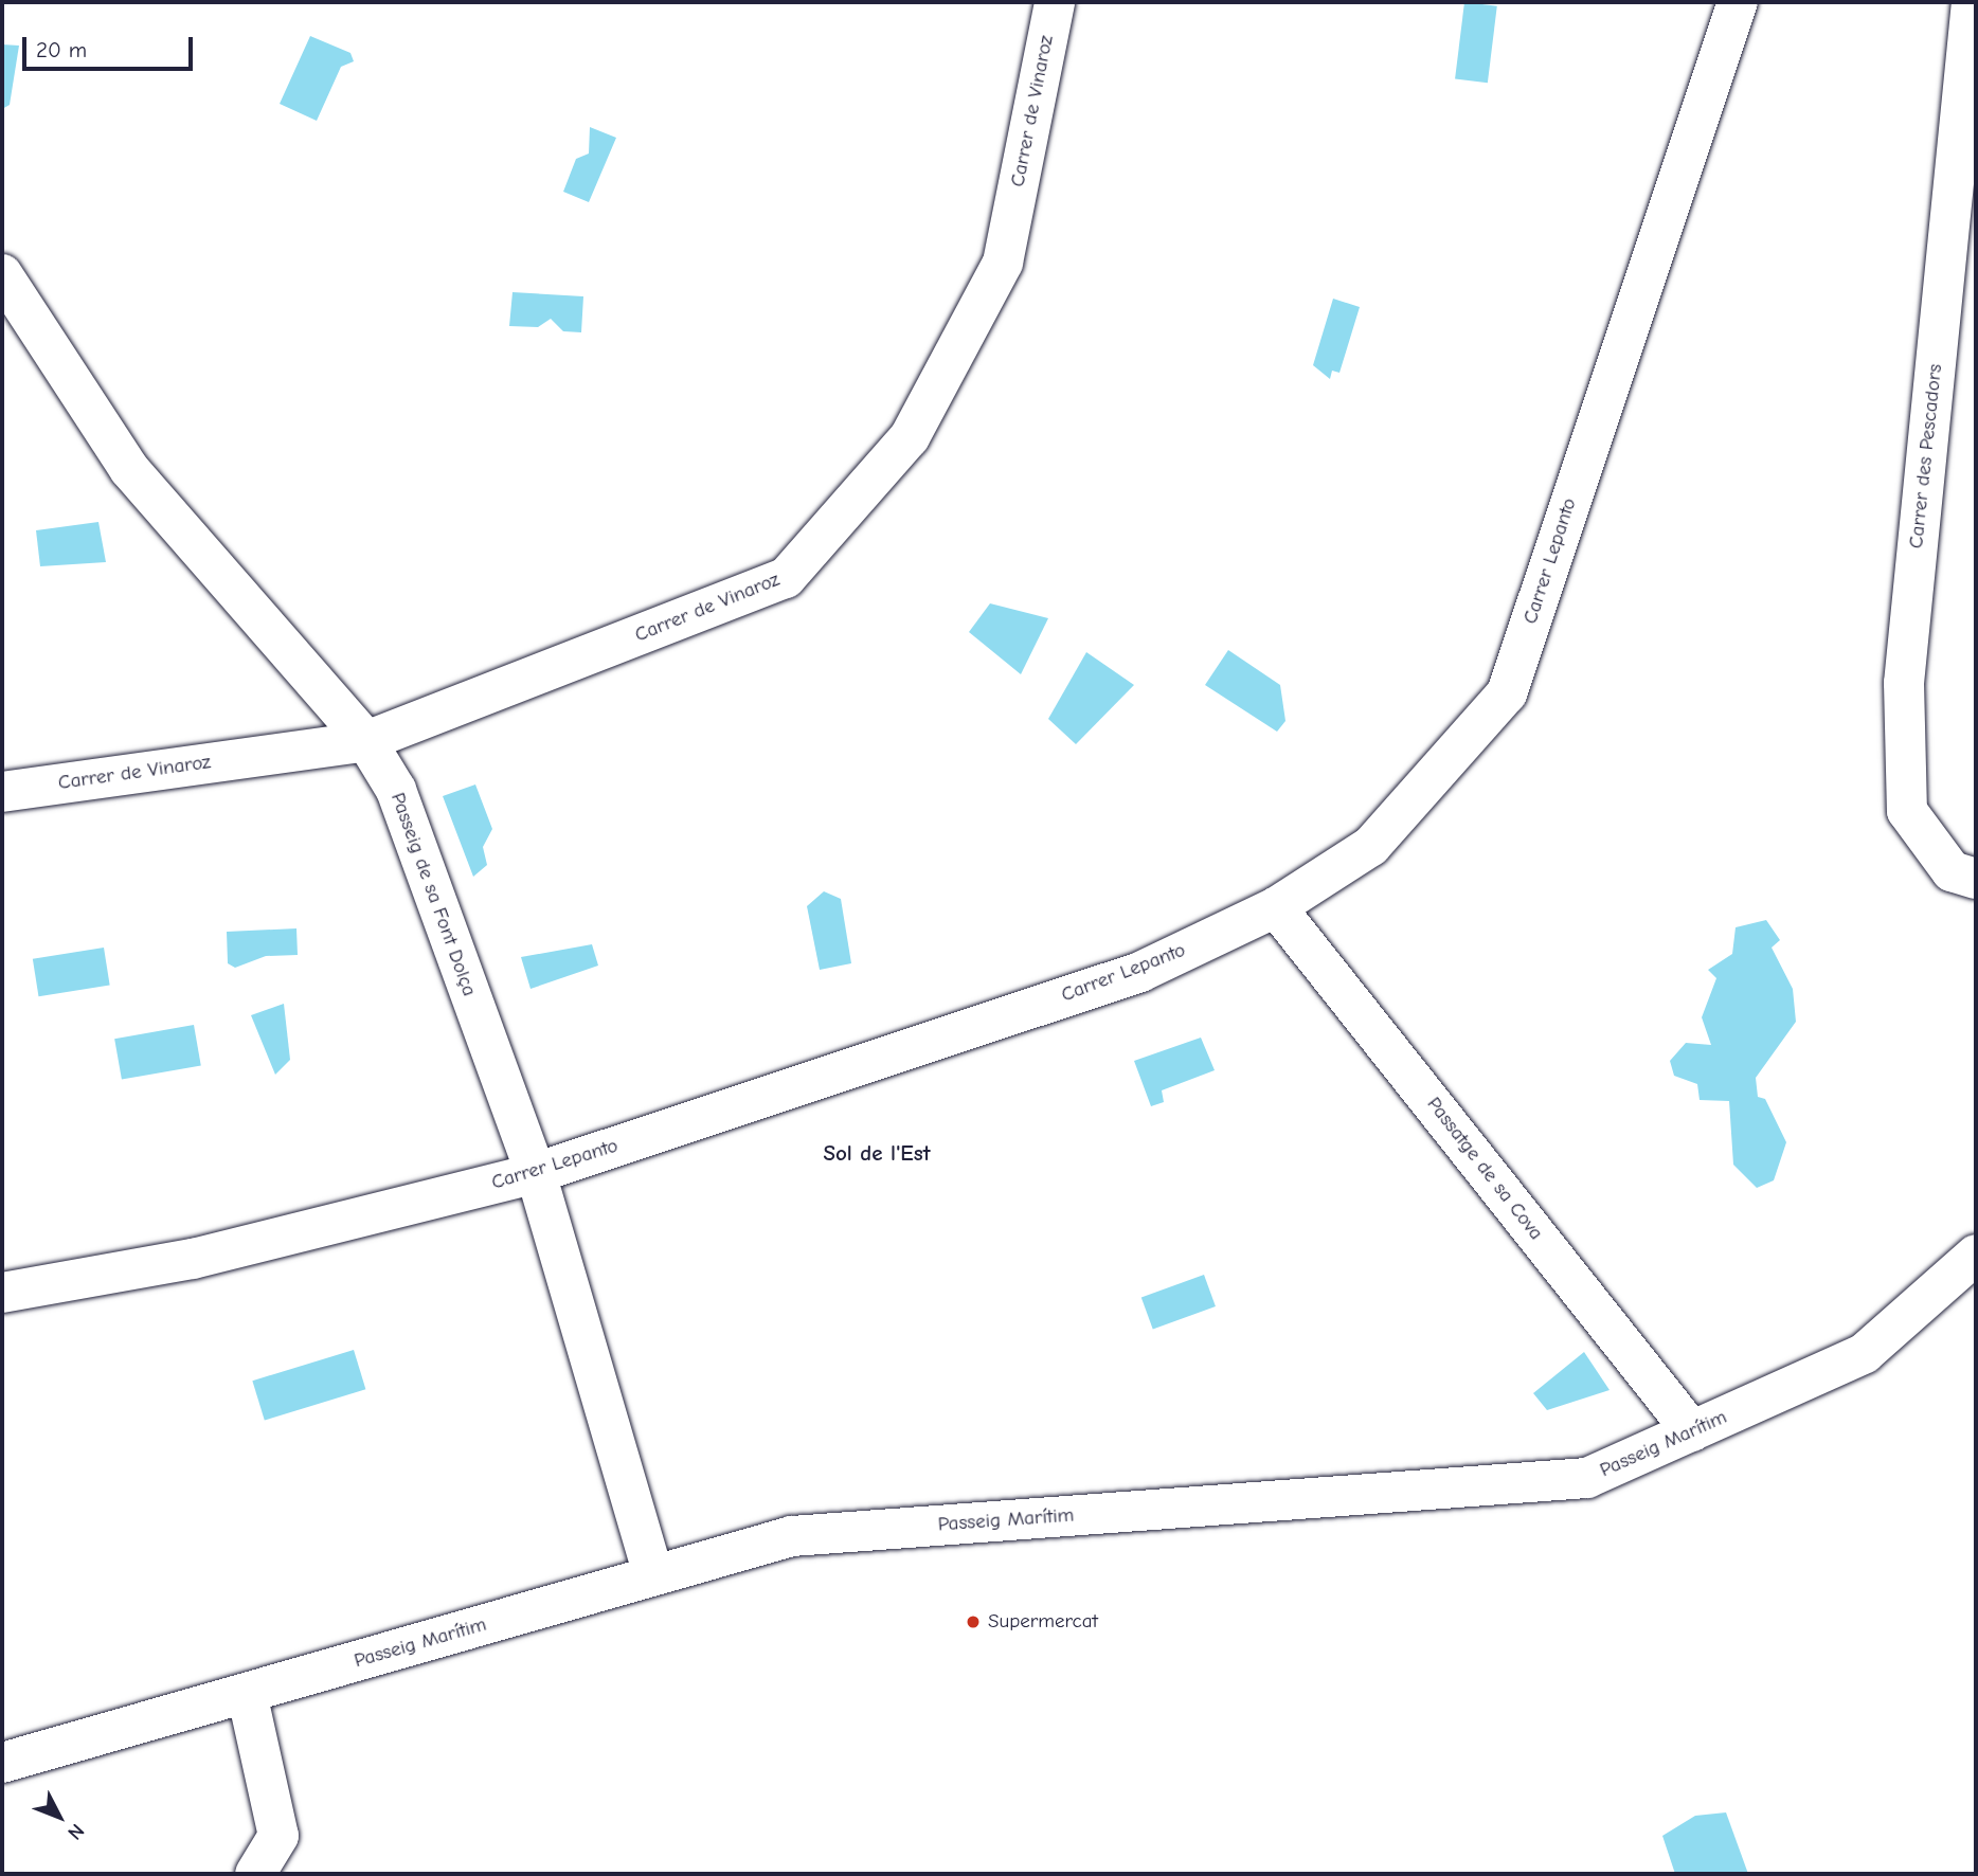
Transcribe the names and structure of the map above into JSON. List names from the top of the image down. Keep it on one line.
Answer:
{"streets":{"street":["Carrer de Vinaroz","Carrer des Pescadors","Carrer Lepanto","Passeig de sa Font Dolça","Passatge de sa Cova","Passeig Marítim"]},"crossings":[["Carrer de Vinaroz","Passeig de sa Font Dolça"],["Carrer Lepanto","Passeig de sa Font Dolça"],["Carrer Lepanto","Passatge de sa Cova"],["Passeig de sa Font Dolça","Passeig Marítim"],["Passatge de sa Cova","Passeig Marítim"]],"districts":["Sol de l'Est"],"places":["Supermercat"],"scale_bar":"20 m","north":"bottom right"}
